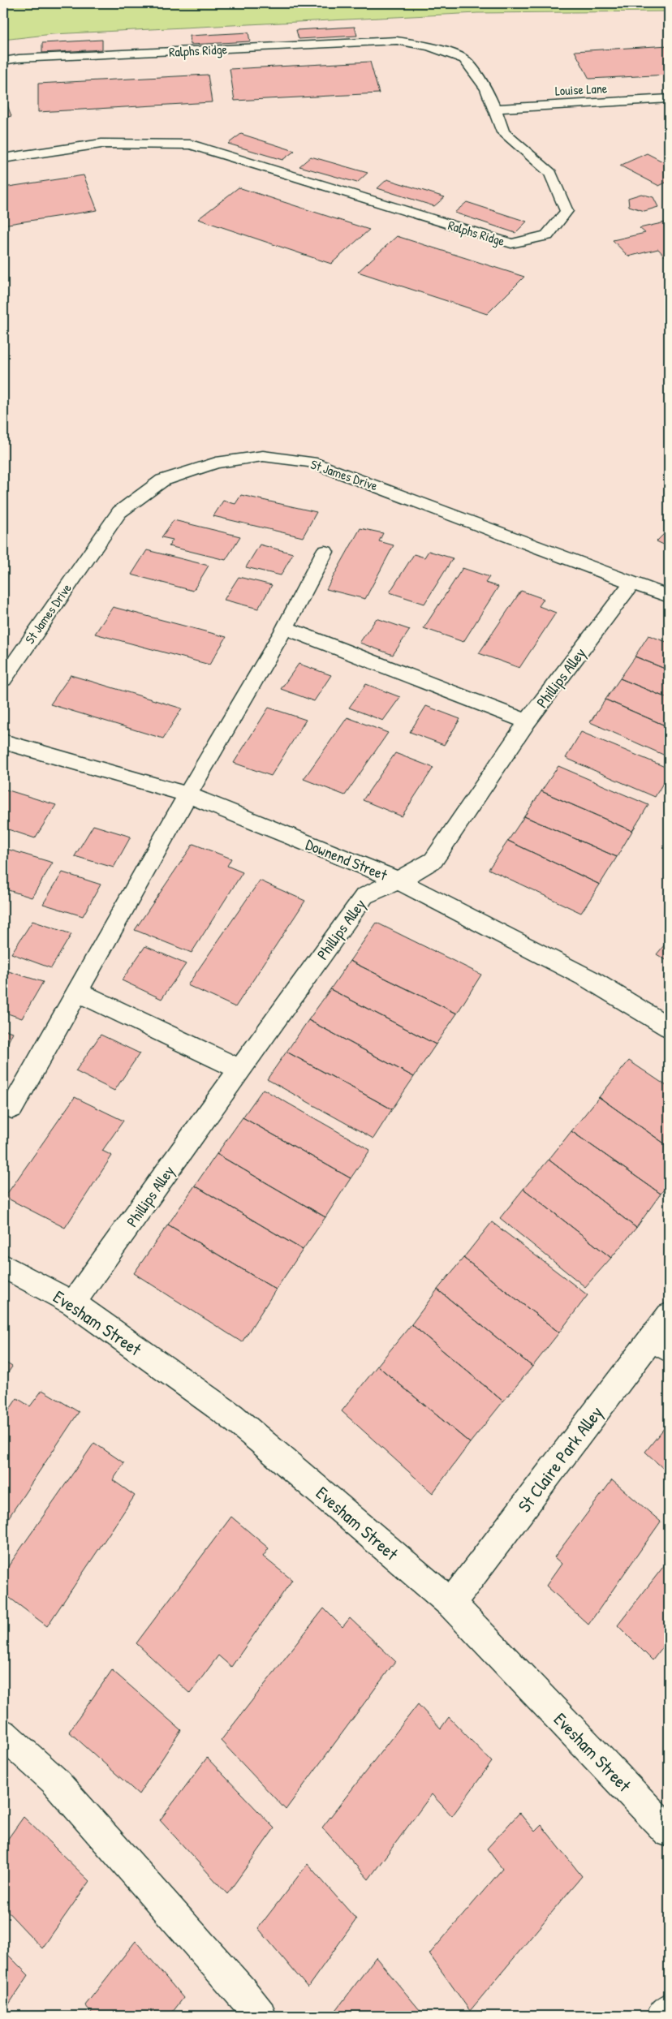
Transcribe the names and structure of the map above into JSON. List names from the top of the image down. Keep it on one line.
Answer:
{"streets":{"street":["Ralphs Ridge","Louise Lane","St James Drive","Phillips Alley","Downend Street","Evesham Street","St Claire Park Alley"]},"crossings":[["Ralphs Ridge","Louise Lane"],["St James Drive","Phillips Alley"],["Phillips Alley","Downend Street"],["Phillips Alley","Evesham Street"],["Evesham Street","St Claire Park Alley"]]}
